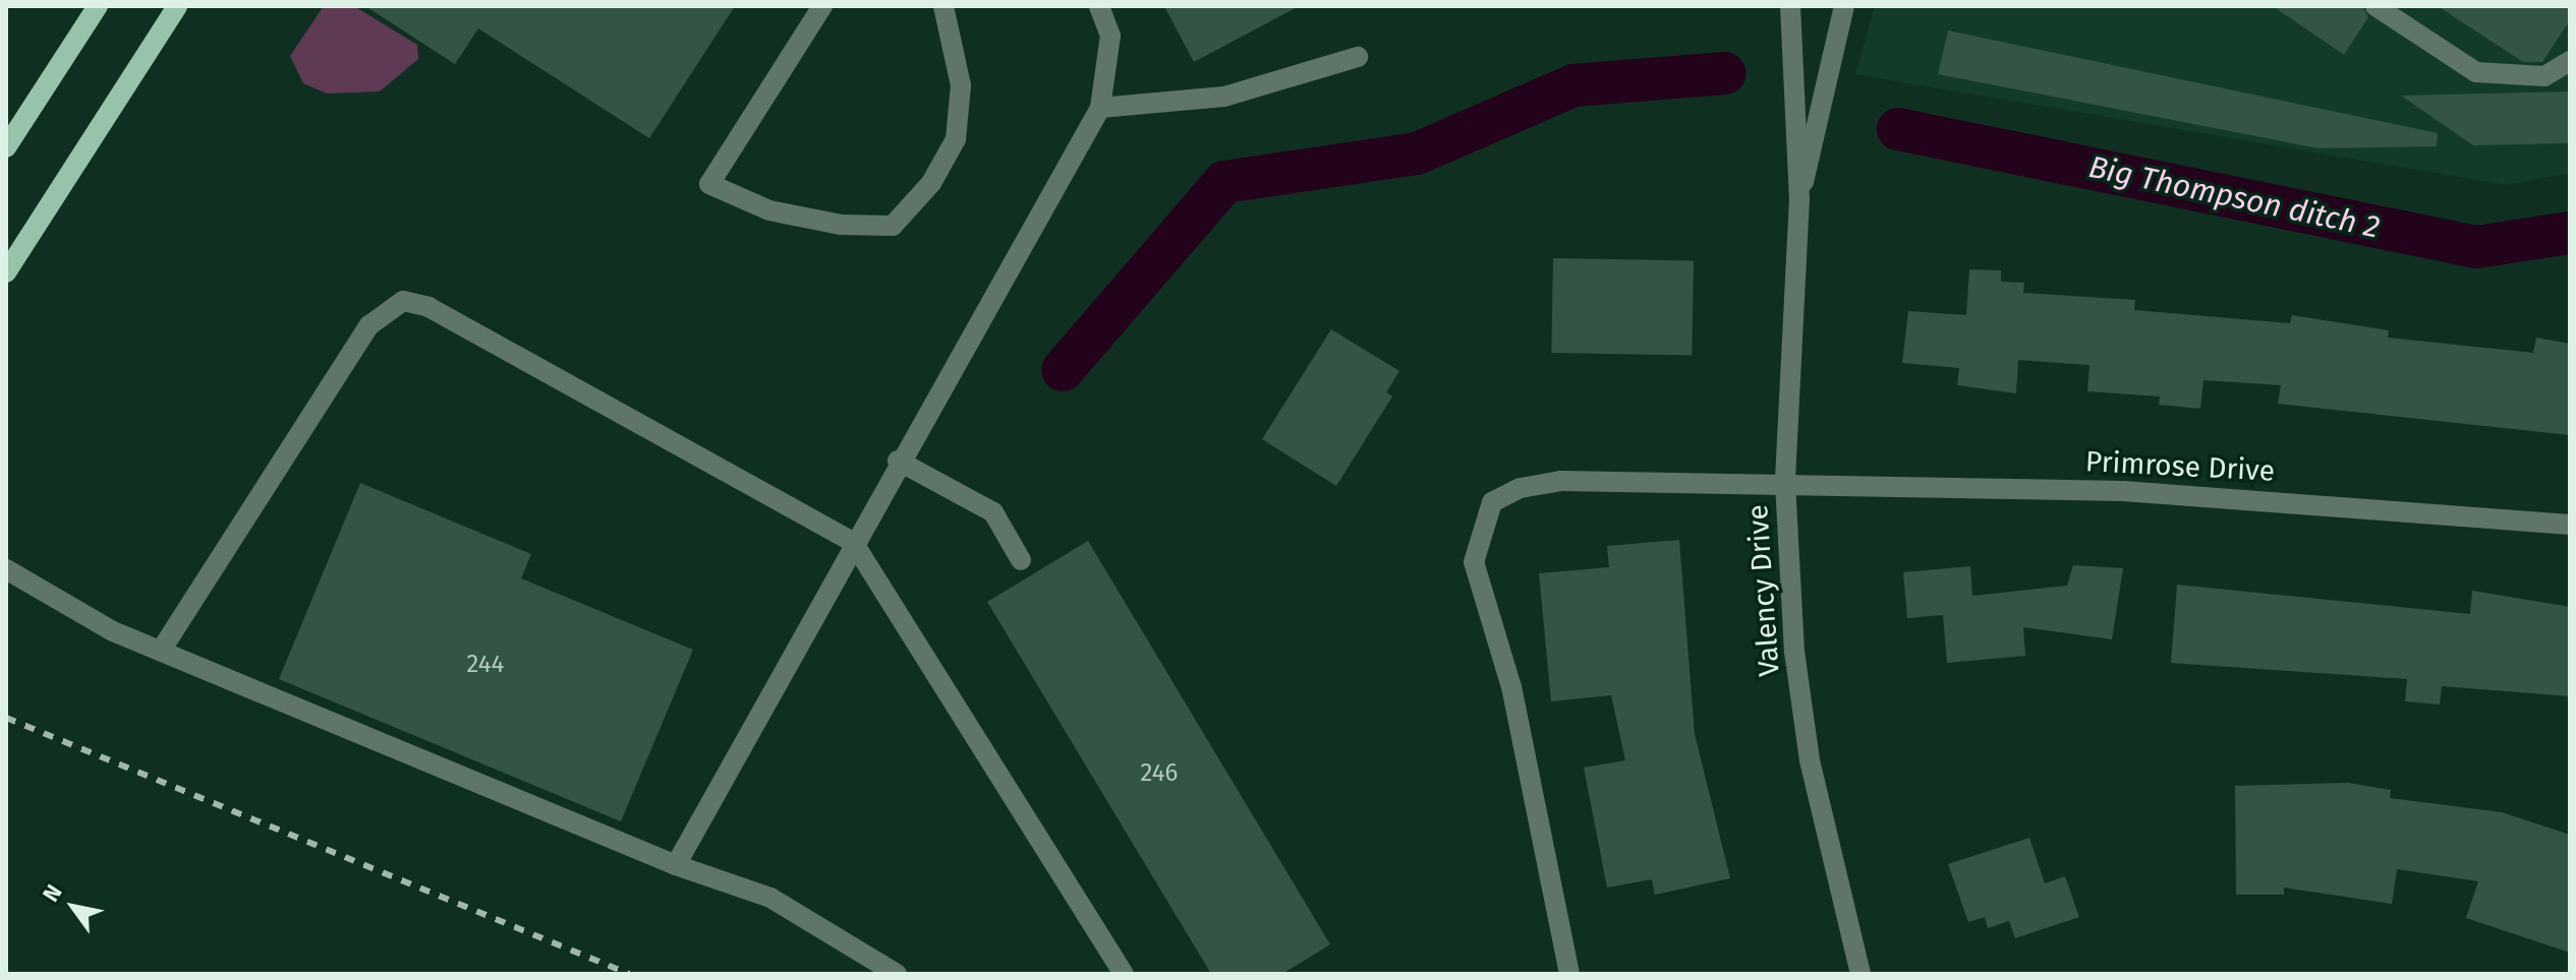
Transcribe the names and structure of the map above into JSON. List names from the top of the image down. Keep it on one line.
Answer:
{"streets":{"street":["Primrose Drive","Valency Drive"]},"crossings":[["Primrose Drive","Valency Drive"]],"water":["Big Thompson ditch 2"],"house_numbers":["244","246"],"north":"top left"}
